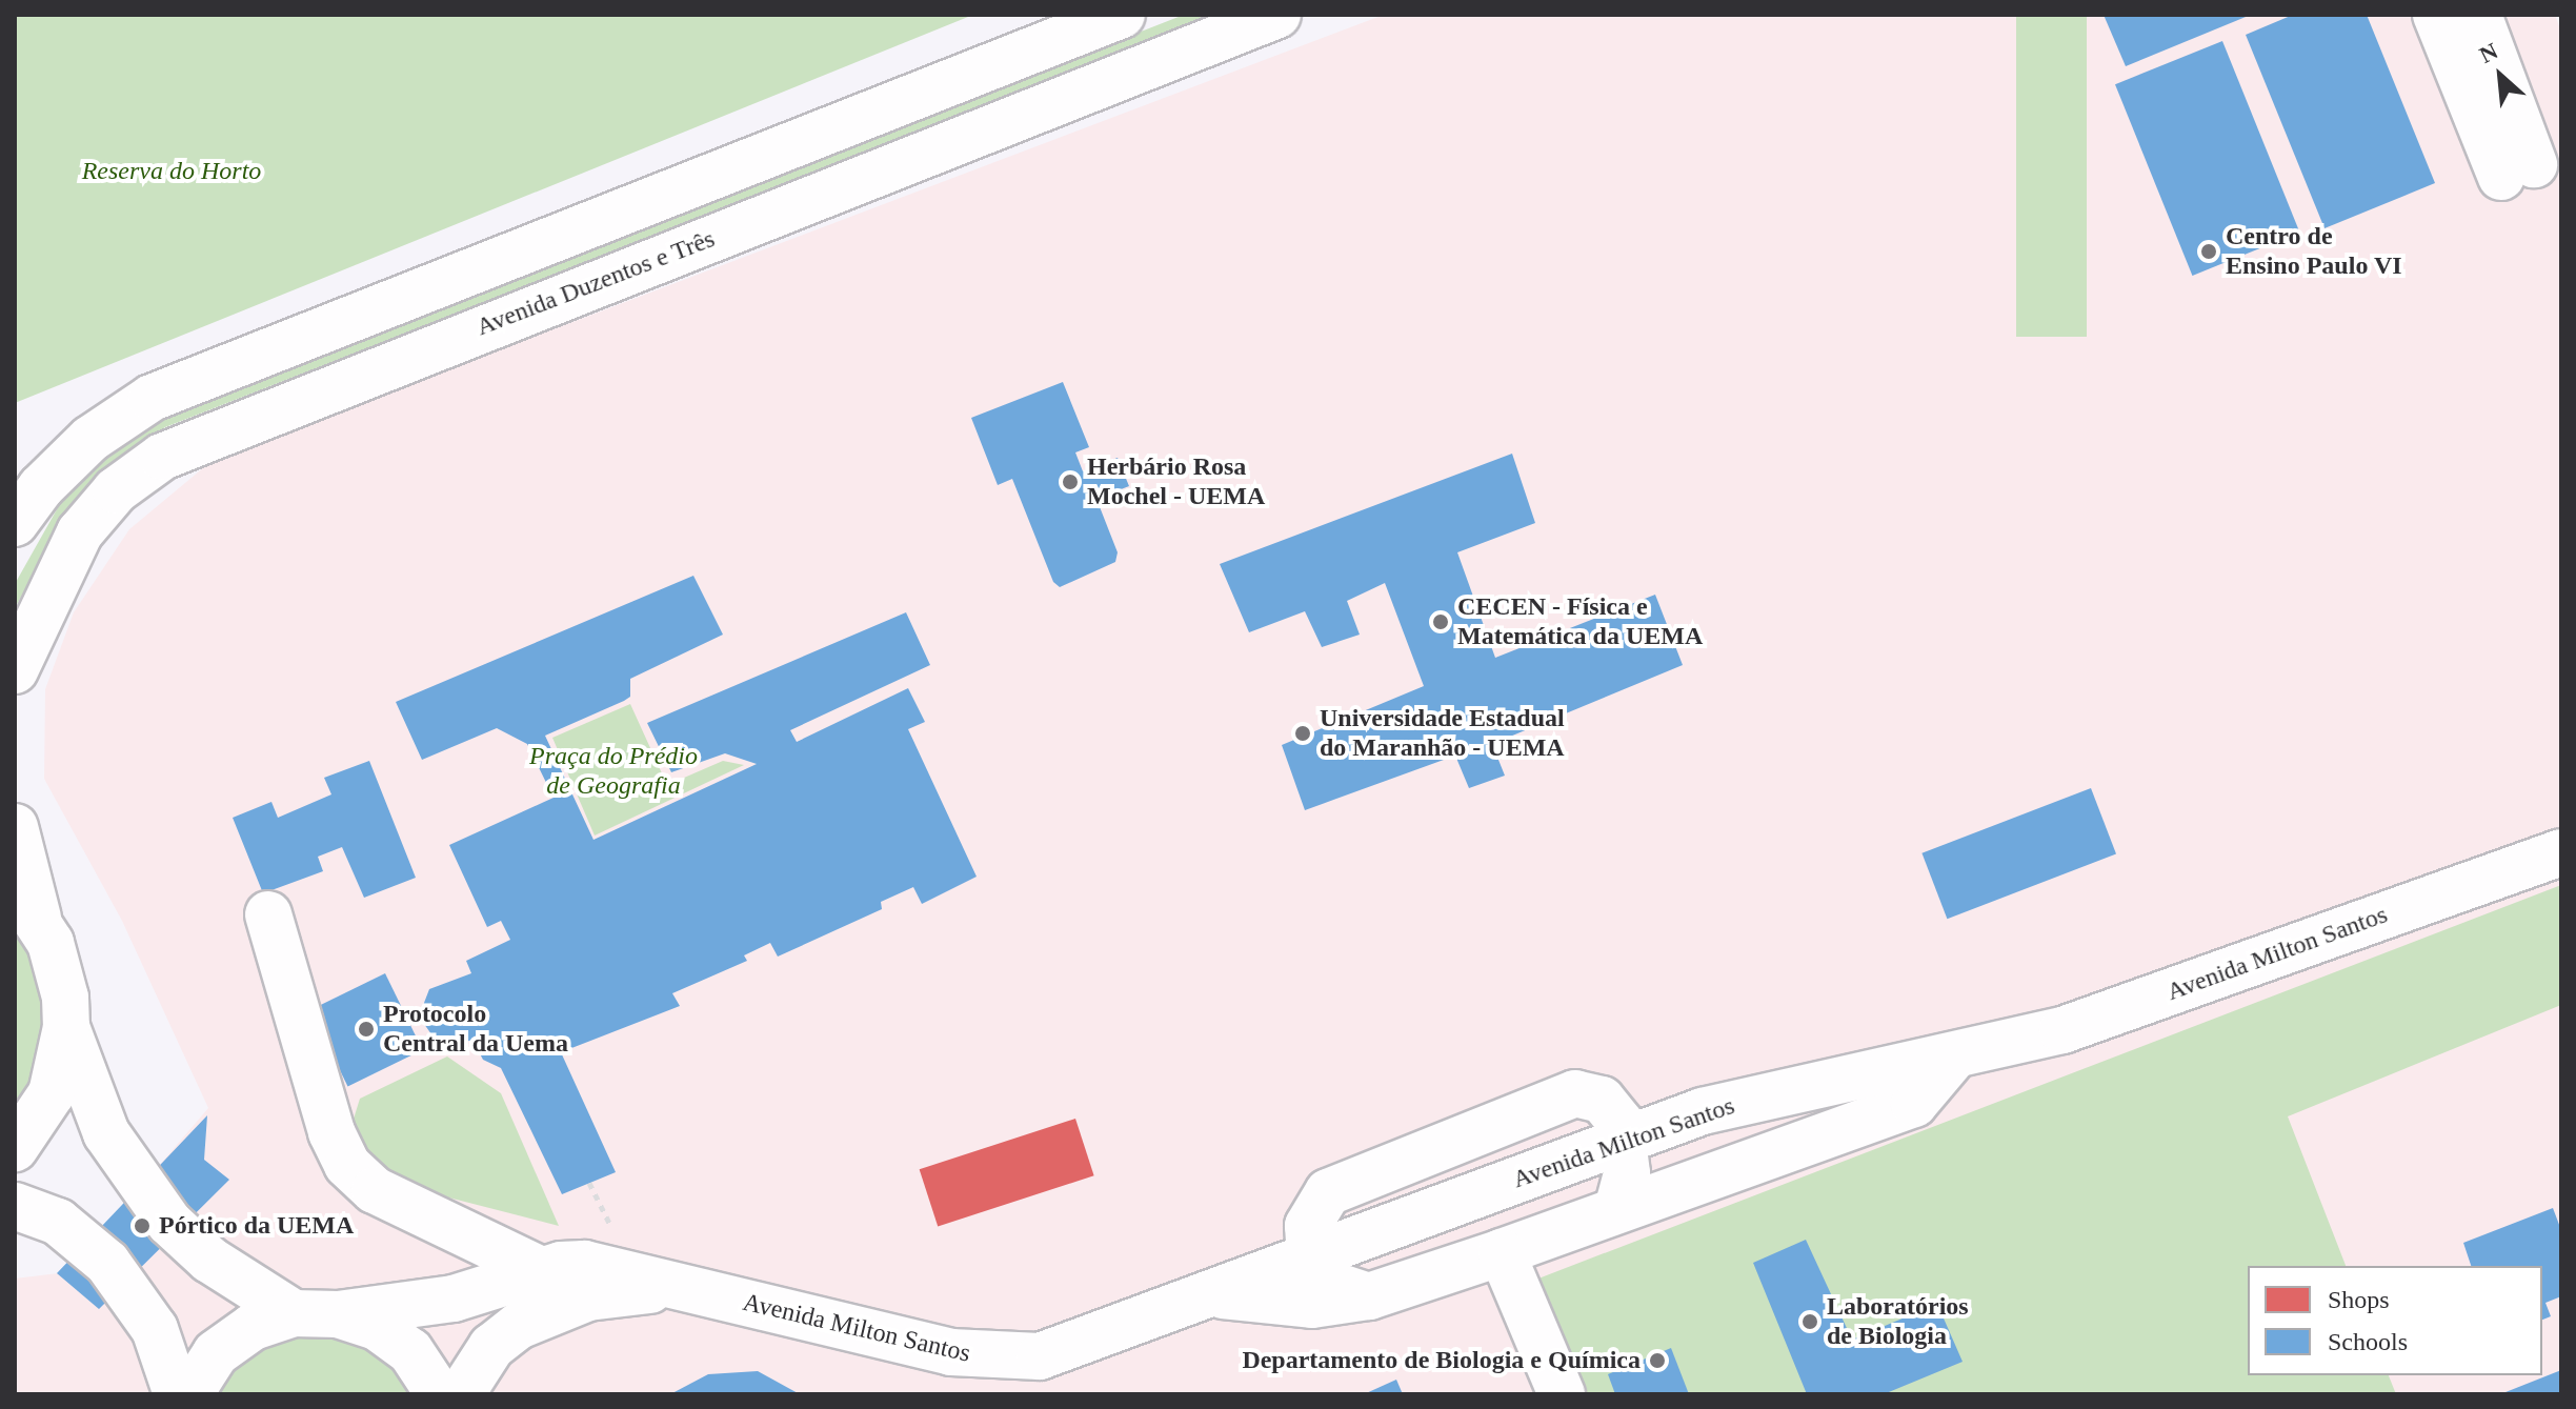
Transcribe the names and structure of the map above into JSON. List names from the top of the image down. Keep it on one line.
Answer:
{"streets":{"street":["Avenida Duzentos e Três","Avenida Milton Santos"]},"parks":["Reserva do Horto","Praça do Prédio de Geografia"],"places":["Centro de Ensino Paulo VI","Herbário Rosa Mochel - UEMA","CECEN - Física e Matemática da UEMA","Universidade Estadual do Maranhão - UEMA","Protocolo Central da Uema","Pórtico da UEMA","Laboratórios de Biologia","Departamento de Biologia e Química"],"legend":["Shops","Schools"],"north":"top left"}
